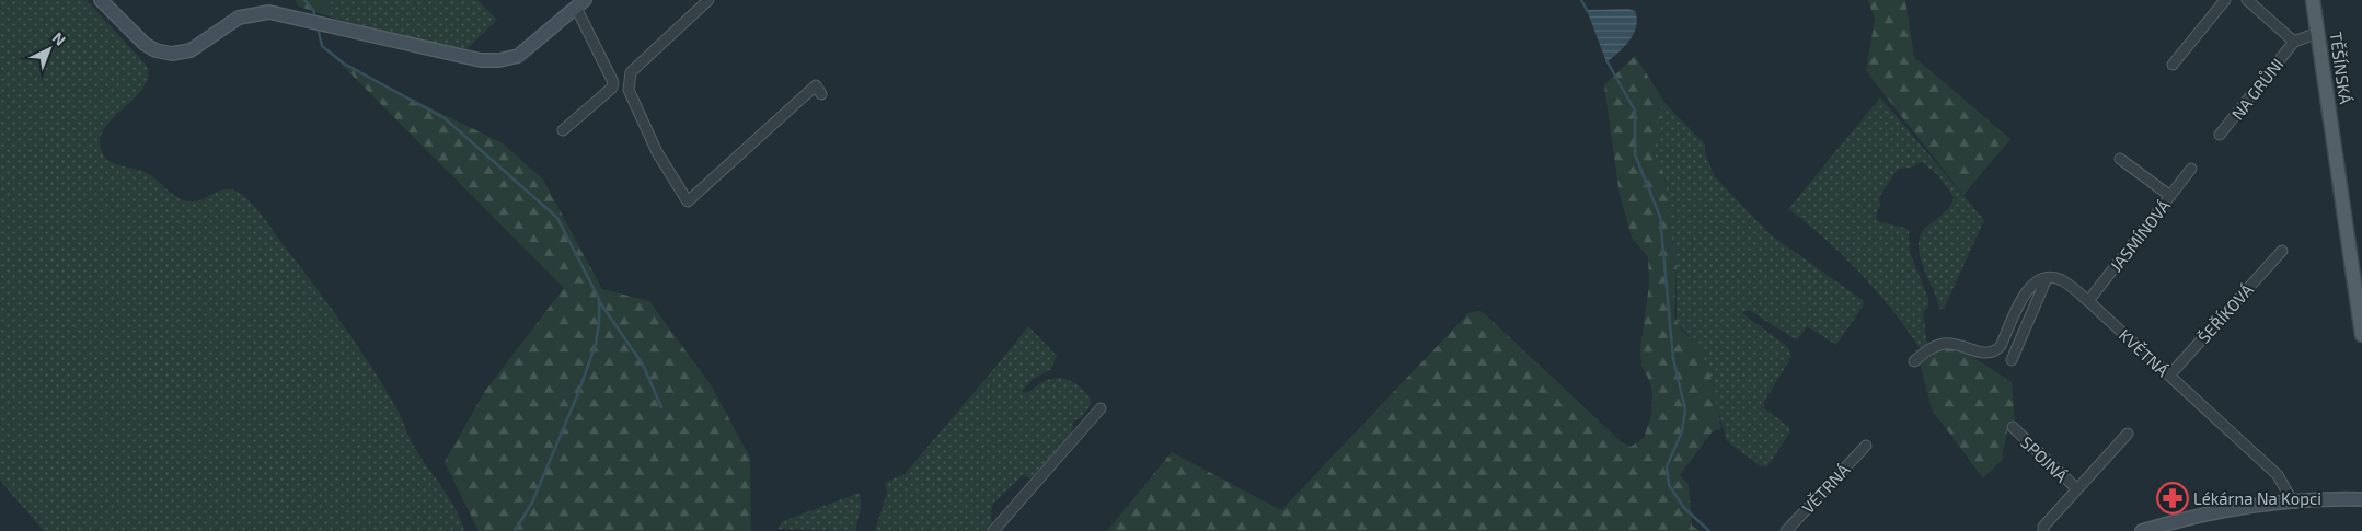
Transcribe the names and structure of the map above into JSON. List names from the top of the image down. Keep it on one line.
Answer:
{"streets":{"main road":["TĚŠÍNSKÁ"],"street":["NA GRŮNI","JASMÍNOVÁ","ŠEŘÍKOVÁ","KVĚTNÁ","SPOJNÁ","VĚTRNÁ"]},"crossings":[["TĚŠÍNSKÁ","NA GRŮNI"],["JASMÍNOVÁ","KVĚTNÁ"],["ŠEŘÍKOVÁ","KVĚTNÁ"]],"places":{"pharmacy":["Lékárna Na Kopci"]},"north":"top right"}
